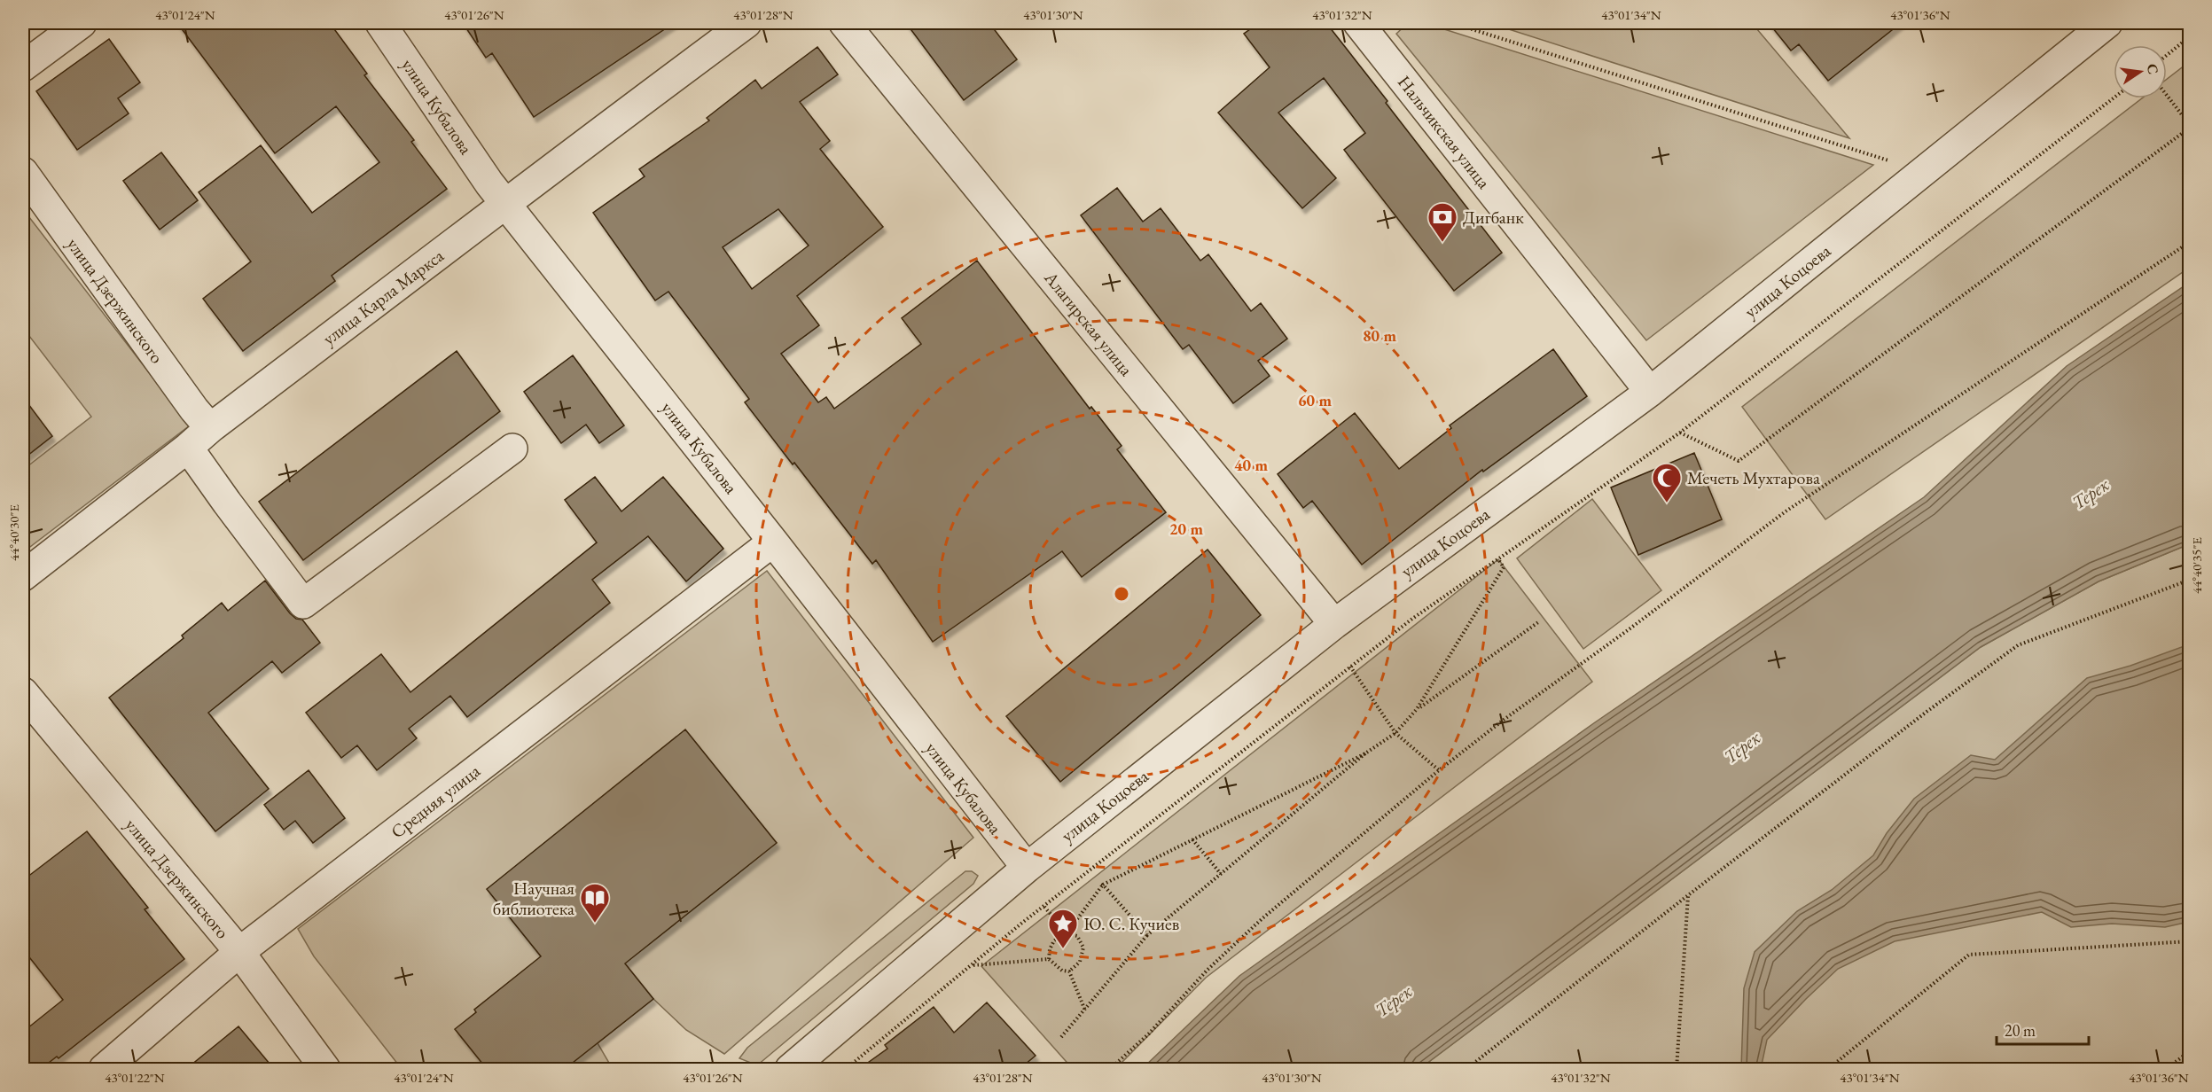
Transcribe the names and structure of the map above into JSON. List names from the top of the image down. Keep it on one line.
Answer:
{"streets":{"street":["улица Кубалова","Нальчикская улица","улица Коцоева","улица Карла Маркса","улица Дзержинского","Алагирская улица","Средняя улица"]},"crossings":[["улица Кубалова","улица Коцоева"],["улица Кубалова","улица Карла Маркса"],["улица Кубалова","Средняя улица"],["Нальчикская улица","улица Коцоева"],["улица Коцоева","Алагирская улица"],["улица Карла Маркса","улица Дзержинского"],["улица Дзержинского","Средняя улица"]],"water":["Терек"],"places":{"bank":["Дигбанк"],"mosque":["Мечеть Мухтарова"],"library":["Научная библиотека"],"place":["Ю. С. Кучиев"]},"scale_bar":"20 m","north":"right","coordinates":["43°01'24\"N","43°01'26\"N","43°01'28\"N","43°01'30\"N","43°01'32\"N","43°01'34\"N","43°01'36\"N","44°40'30\"E","44°40'35\"E","43°01'22\"N"],"rings":["80 m","60 m","40 m","20 m"]}
